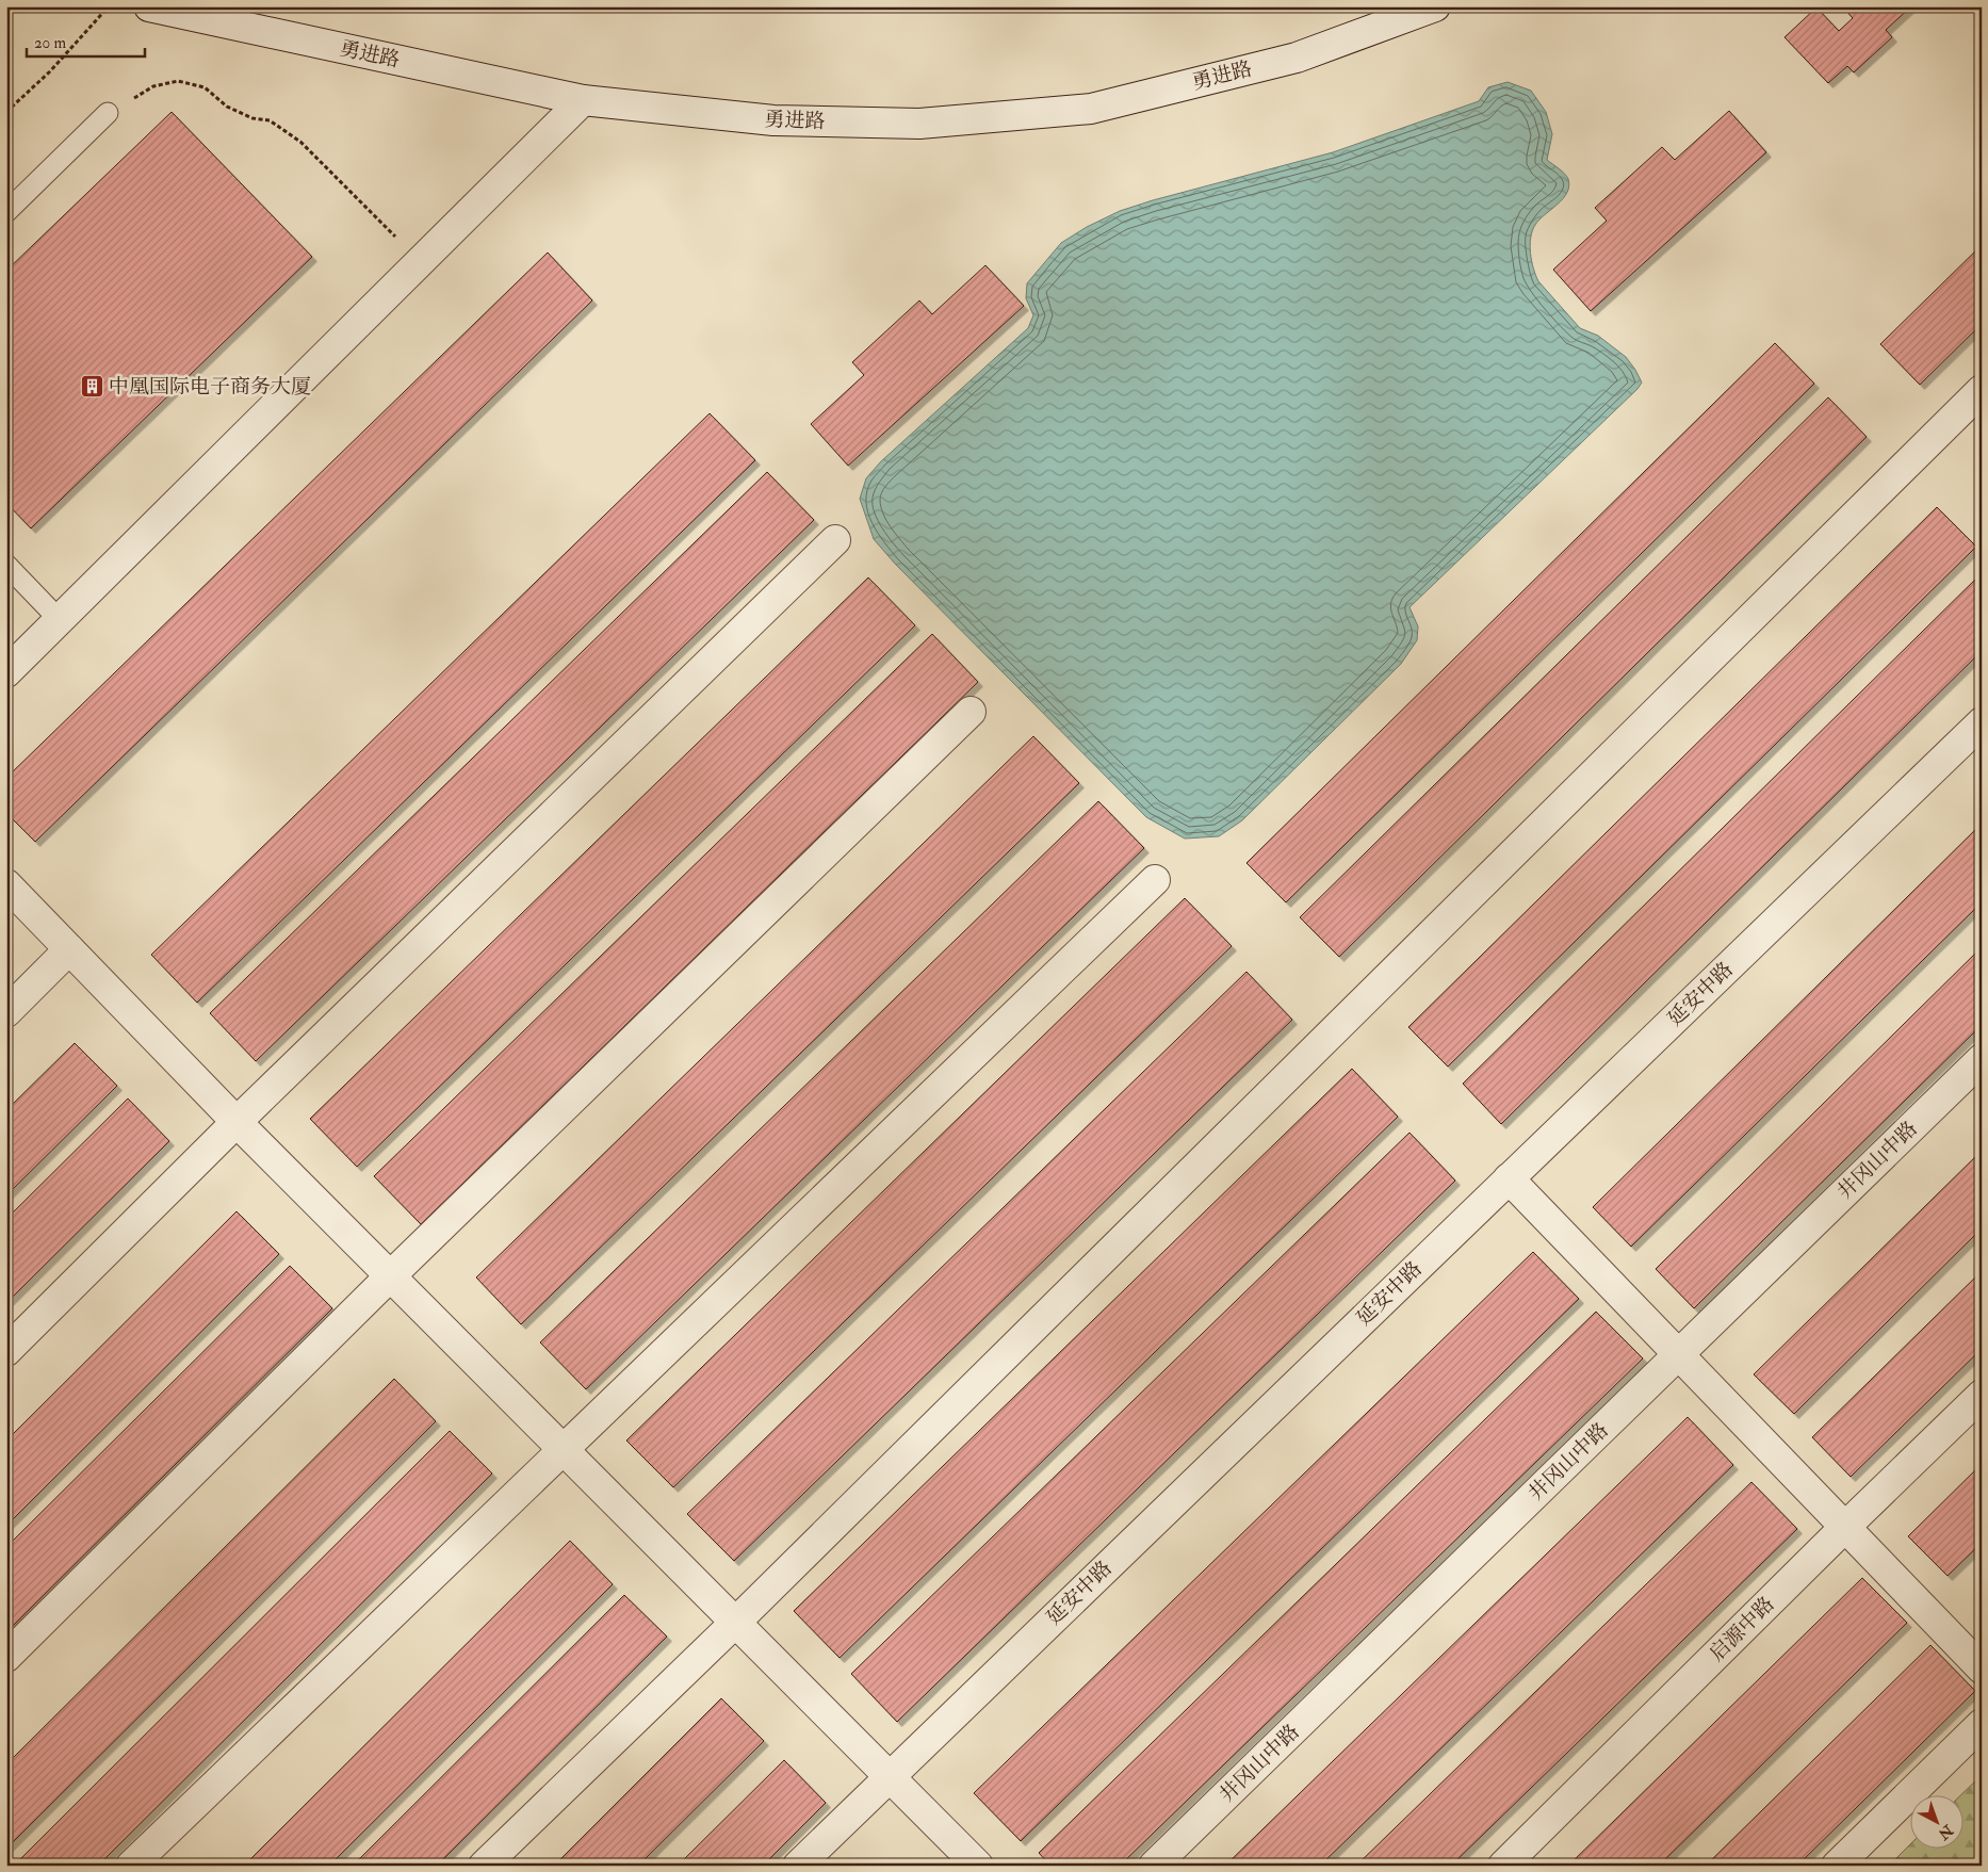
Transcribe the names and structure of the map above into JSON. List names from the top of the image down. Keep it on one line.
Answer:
{"streets":{"street":["勇进路","延安中路","井冈山中路","启源中路"]},"places":{"building":["中凰国际电子商务大厦"]},"scale_bar":"20 m","north":"bottom right"}
